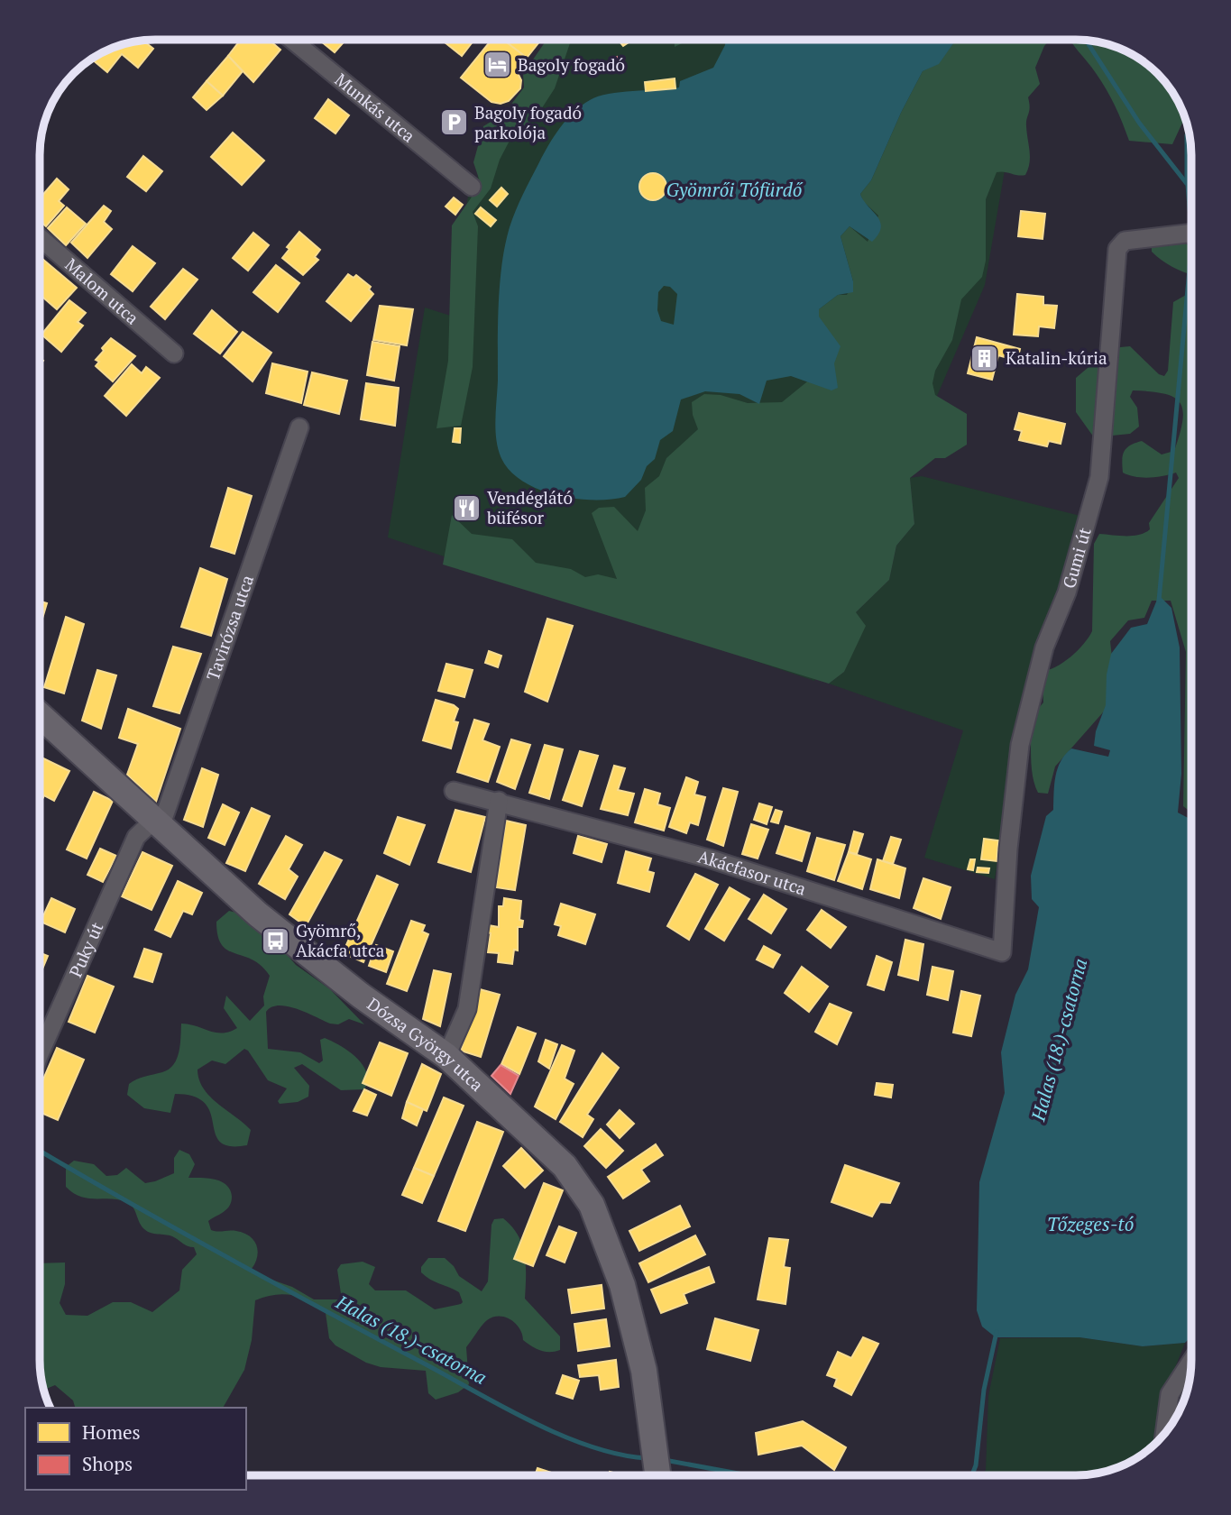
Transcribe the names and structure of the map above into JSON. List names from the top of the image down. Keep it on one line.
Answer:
{"streets":{"main road":["Dózsa György utca"],"street":["Munkás utca","Malom utca","Gumi út","Tavirózsa utca","Akácfasor utca","Puky út"]},"crossings":[["Gumi út","Akácfasor utca"],["Tavirózsa utca","Puky út"],["Tavirózsa utca","Dózsa György utca"],["Puky út","Dózsa György utca"]],"water":["Gyömrői Tófürdő","Halas (18.)-csatorna","Tőzeges-tó"],"places":{"hotel":["Bagoly fogadó"],"parking":["Bagoly fogadó parkolója"],"building":["Katalin-kúria"],"restaurant":["Vendéglátó büfésor"],"bus stop":["Gyömrő, Akácfa utca"]},"legend":["Homes","Shops"]}
